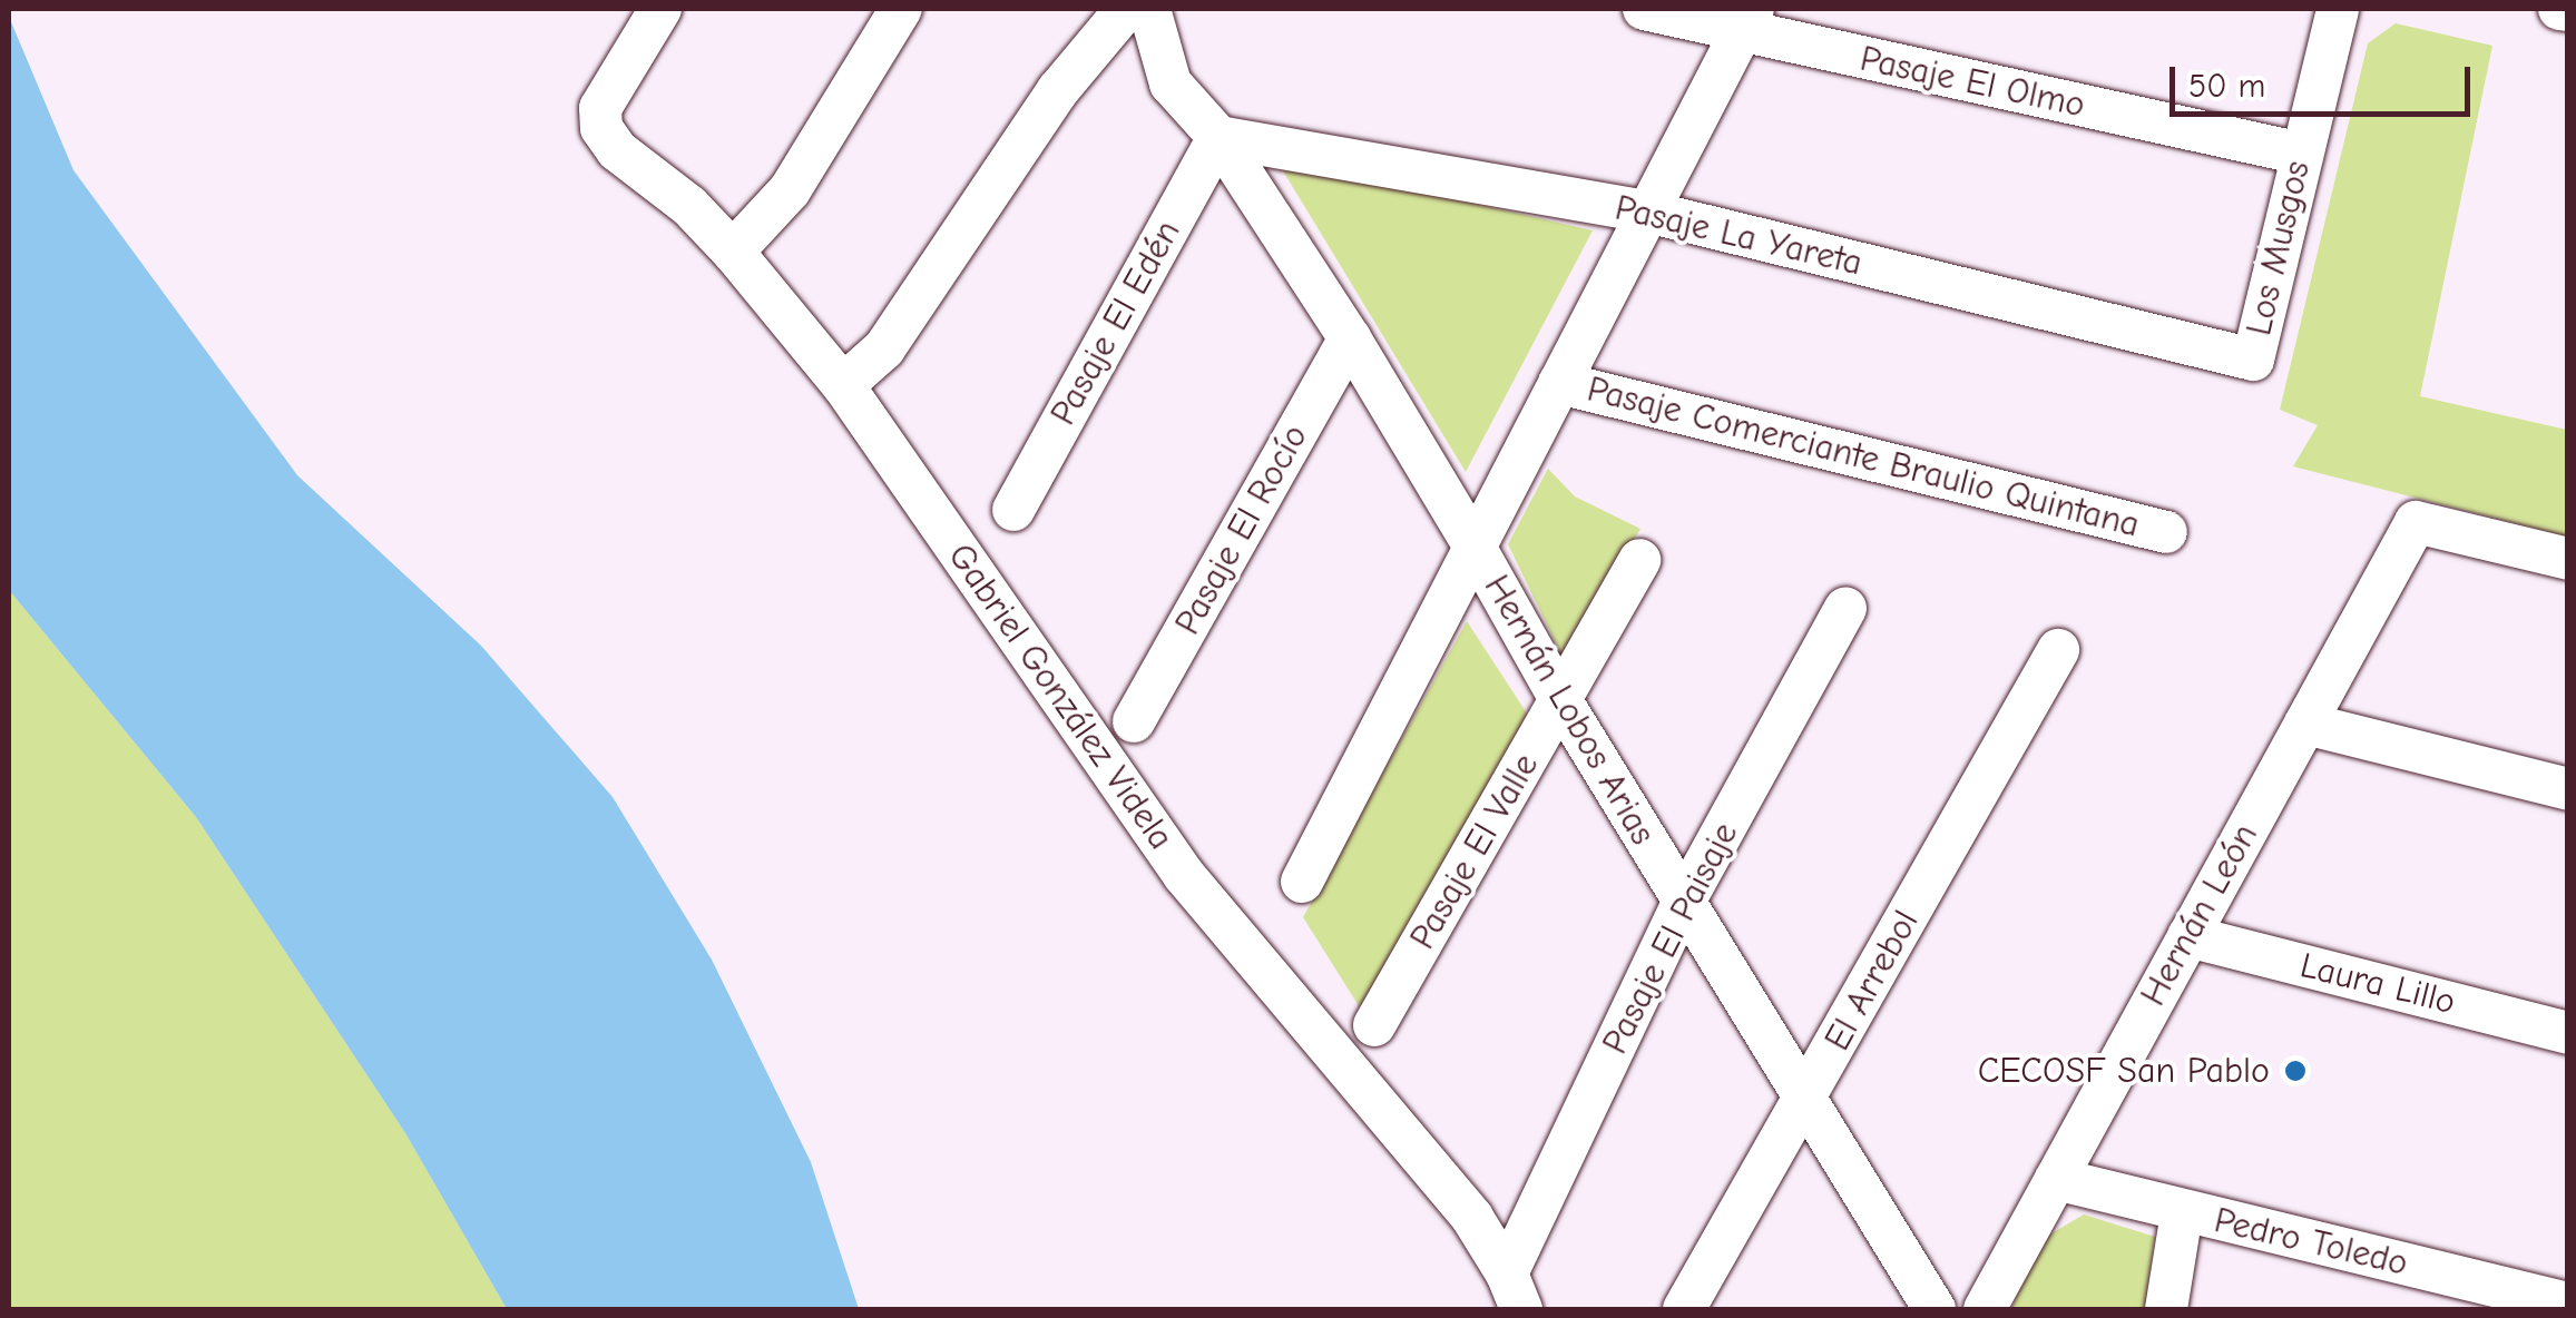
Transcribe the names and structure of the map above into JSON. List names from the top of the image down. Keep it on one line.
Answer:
{"streets":{"street":["Pasaje El Olmo","Pasaje La Yareta","Los Musgos","Pasaje El Edén","Pasaje Comerciante Braulio Quintana","Pasaje El Rocío","Gabriel González Videla","Hernán Lobos Arias","Pasaje El Valle","Hernán León","Pasaje El Paisaje","El Arrebol","Laura Lillo","Pedro Toledo"]},"crossings":[["Pasaje El Olmo","Los Musgos"],["Pasaje La Yareta","Los Musgos"],["Pasaje La Yareta","Pasaje El Edén"],["Pasaje La Yareta","Hernán Lobos Arias"],["Pasaje El Edén","Hernán Lobos Arias"],["Pasaje El Rocío","Hernán Lobos Arias"],["Gabriel González Videla","Pasaje El Paisaje"],["Hernán Lobos Arias","Pasaje El Valle"],["Hernán Lobos Arias","Pasaje El Paisaje"],["Hernán Lobos Arias","El Arrebol"],["Hernán León","Laura Lillo"],["Hernán León","Pedro Toledo"]],"places":["CECOSF San Pablo"],"scale_bar":"50 m"}
